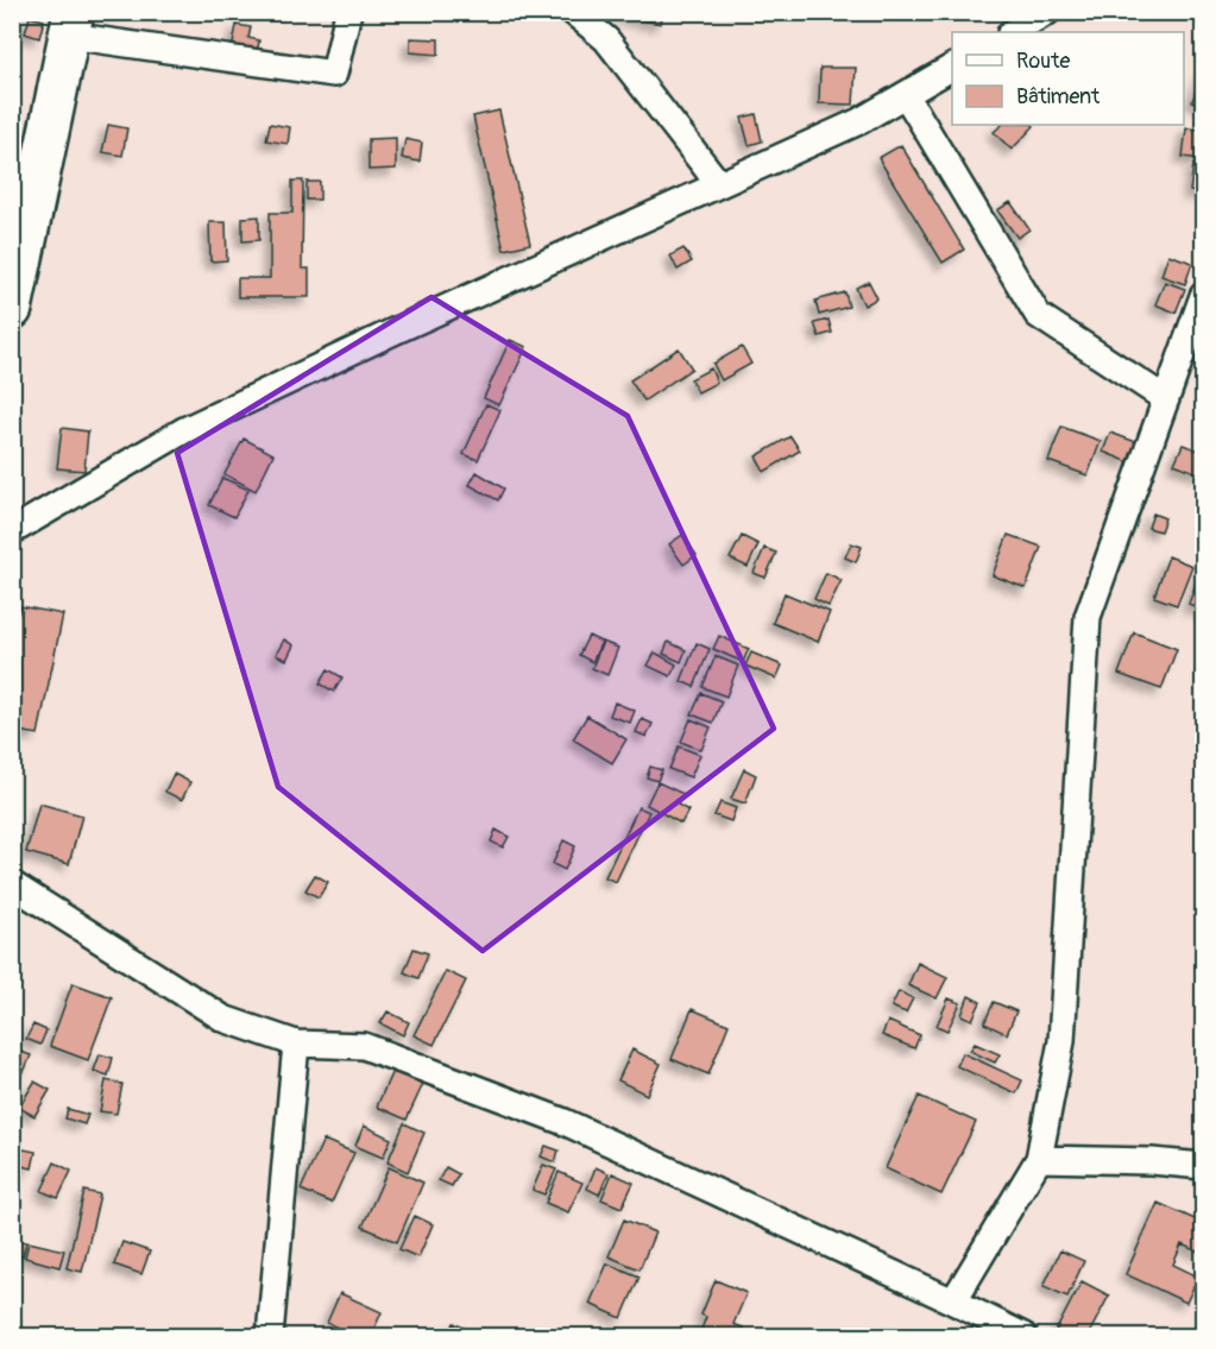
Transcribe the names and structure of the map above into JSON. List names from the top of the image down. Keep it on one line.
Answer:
{"legend":["Route","Bâtiment"]}
